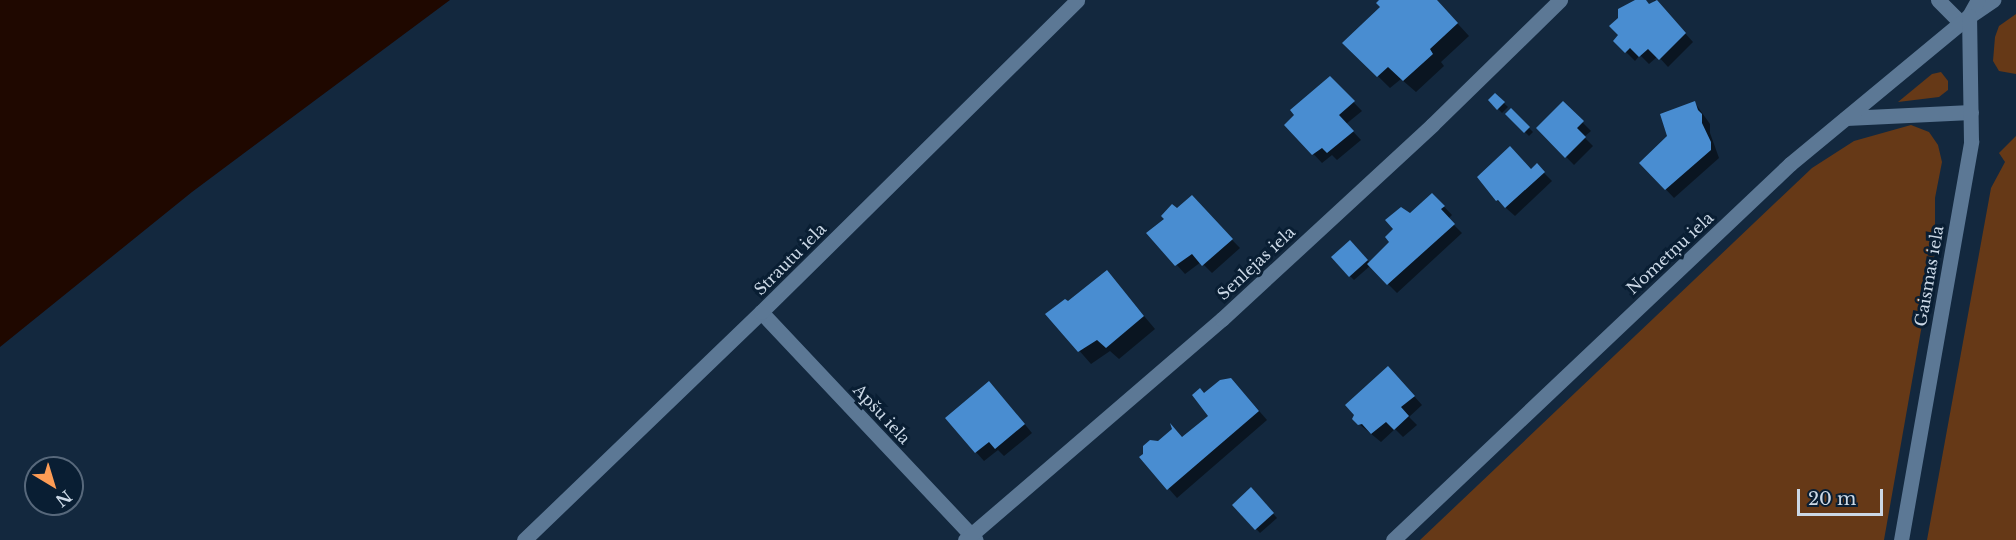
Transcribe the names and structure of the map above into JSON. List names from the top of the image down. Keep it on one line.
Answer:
{"streets":{"street":["Nometņu iela","Strautu iela","Senlejas iela","Gaismas iela","Apšu iela"]},"crossings":[["Nometņu iela","Gaismas iela"],["Strautu iela","Apšu iela"],["Senlejas iela","Apšu iela"]],"scale_bar":"20 m","north":"bottom right"}
